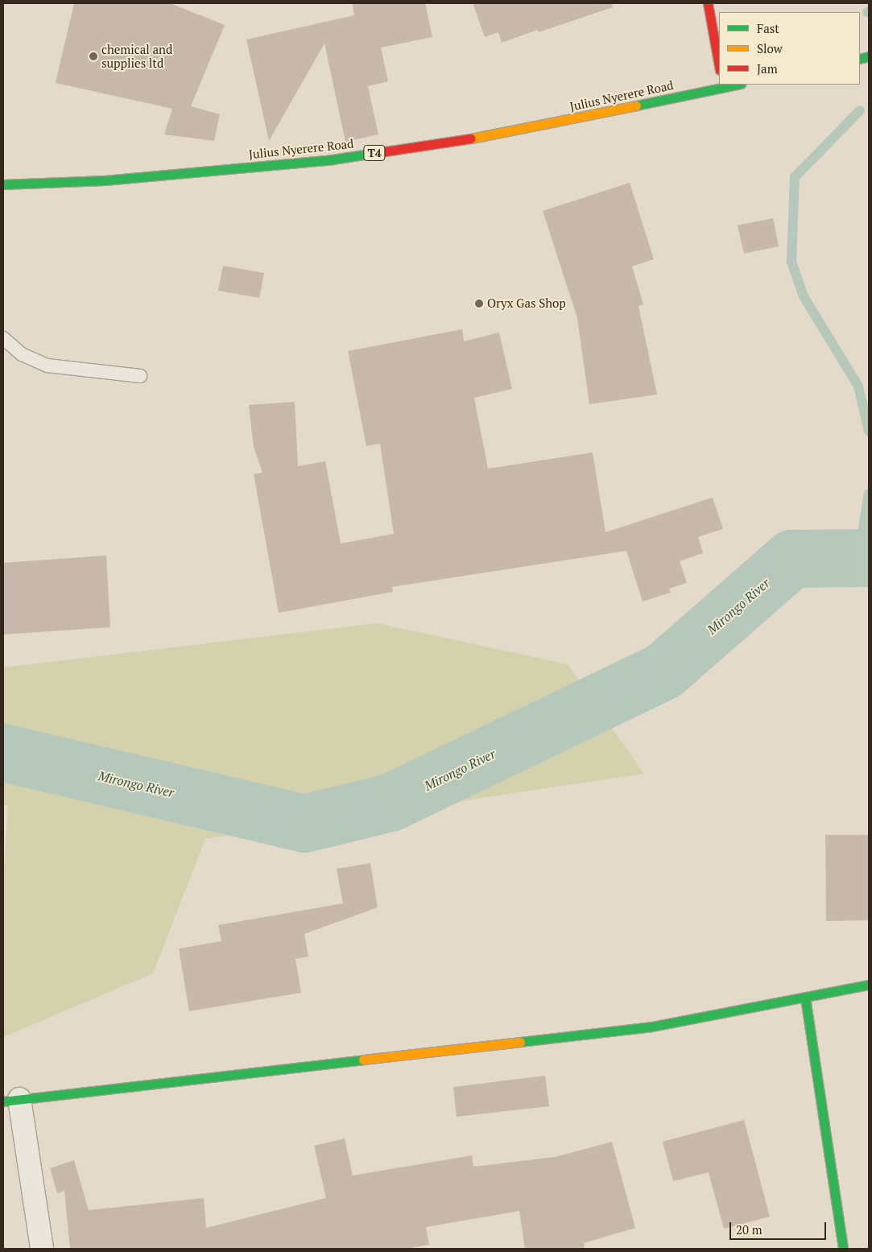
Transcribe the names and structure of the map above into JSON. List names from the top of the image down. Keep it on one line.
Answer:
{"streets":{"main road":["Julius Nyerere Road","T4"]},"water":["Mirongo River"],"places":["chemical and supplies ltd","Oryx Gas Shop"],"legend":["Fast","Slow","Jam"],"scale_bar":"20 m"}
